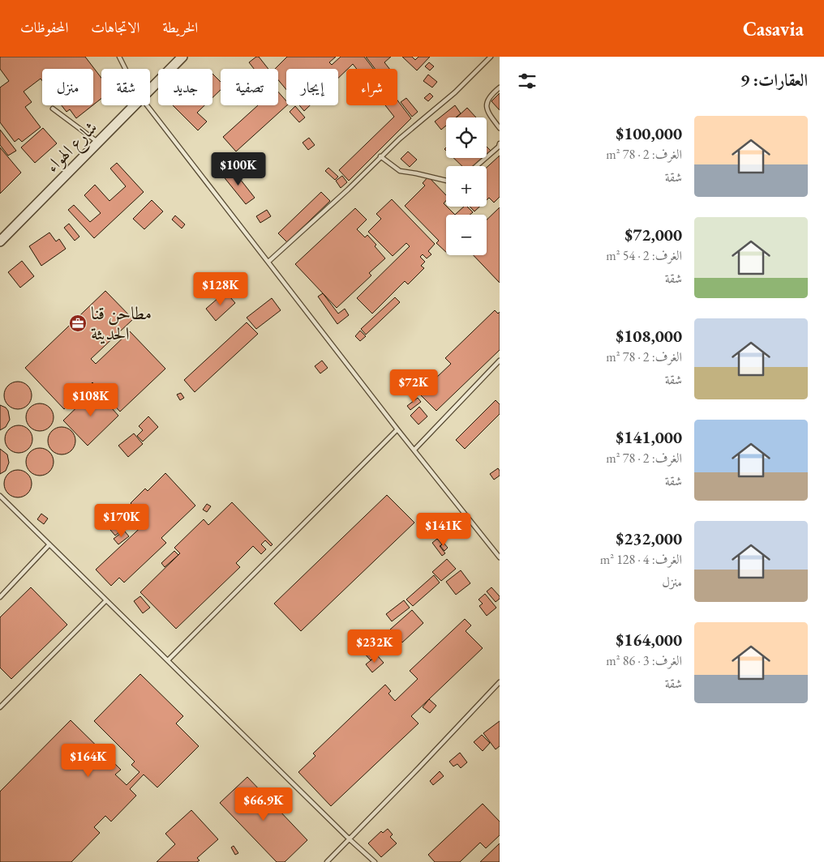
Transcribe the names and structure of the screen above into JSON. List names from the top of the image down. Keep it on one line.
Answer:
{"streets":{"street":["شارع الهواء"]},"places":{"office":["مطاحن قنا الحديثة"]},"page":{"header":"Casavia","nav":["الخريطة","الاتجاهات","المحفوظات"],"heading":"العقارات: 9","chip":["شراء","إيجار","تصفية","جديد","شقة","منزل"],"list":[{"name":"$100,000","note":"الغرف: 2 · 78 m² · شقة"},{"name":"$72,000","note":"الغرف: 2 · 54 m² · شقة"},{"name":"$108,000","note":"الغرف: 2 · 78 m² · شقة"},{"name":"$141,000","note":"الغرف: 2 · 78 m² · شقة"},{"name":"$232,000","note":"الغرف: 4 · 128 m² · منزل"},{"name":"$164,000","note":"الغرف: 3 · 86 m² · شقة"}],"map_buttons":["+","−"],"price":["$100K","$128K","$72K","$108K","$170K","$141K","$232K","$164K","$66.9K"]}}
